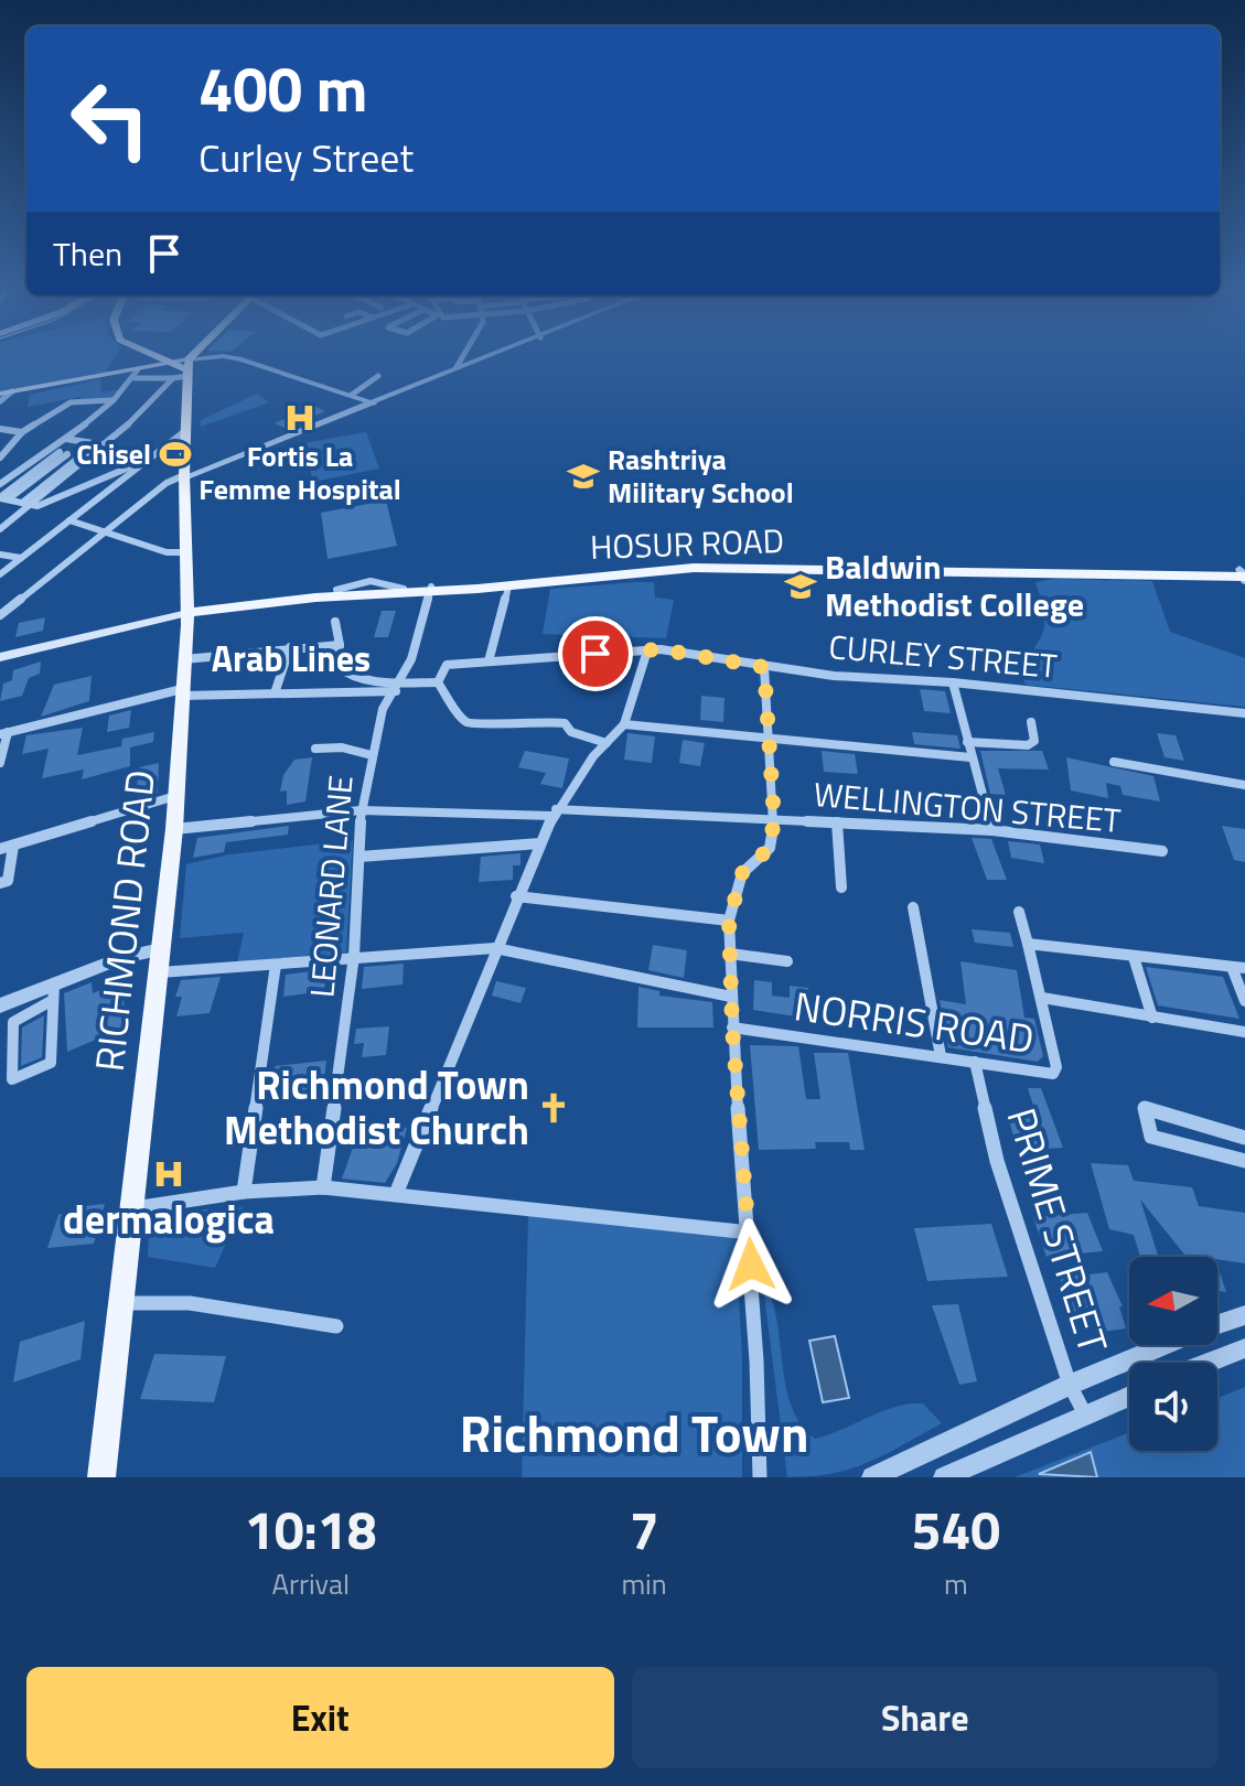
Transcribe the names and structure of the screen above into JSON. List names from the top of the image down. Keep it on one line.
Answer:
{"streets":{"main road":["HOSUR ROAD","RICHMOND ROAD"],"street":["CURLEY STREET","WELLINGTON STREET","LEONARD LANE","NORRIS ROAD","PRIME STREET"]},"crossings":[["HOSUR ROAD","LEONARD LANE"],["HOSUR ROAD","RICHMOND ROAD"],["WELLINGTON STREET","LEONARD LANE"],["WELLINGTON STREET","RICHMOND ROAD"],["NORRIS ROAD","PRIME STREET"]],"districts":["Arab Lines","Richmond Town"],"places":{"hospital":["Fortis La Femme Hospital","dermalogica"],"sports":["Chisel"],"school or university":["Rashtriya Military School","Baldwin Methodist College"],"church":["Richmond Town Methodist Church"]},"north":"left","page":{"turn":["400 m","Curley Street"],"then":"Then","eta":["10:18","Arrival","7","min","540","m"],"buttons":["Exit","Share"]}}
